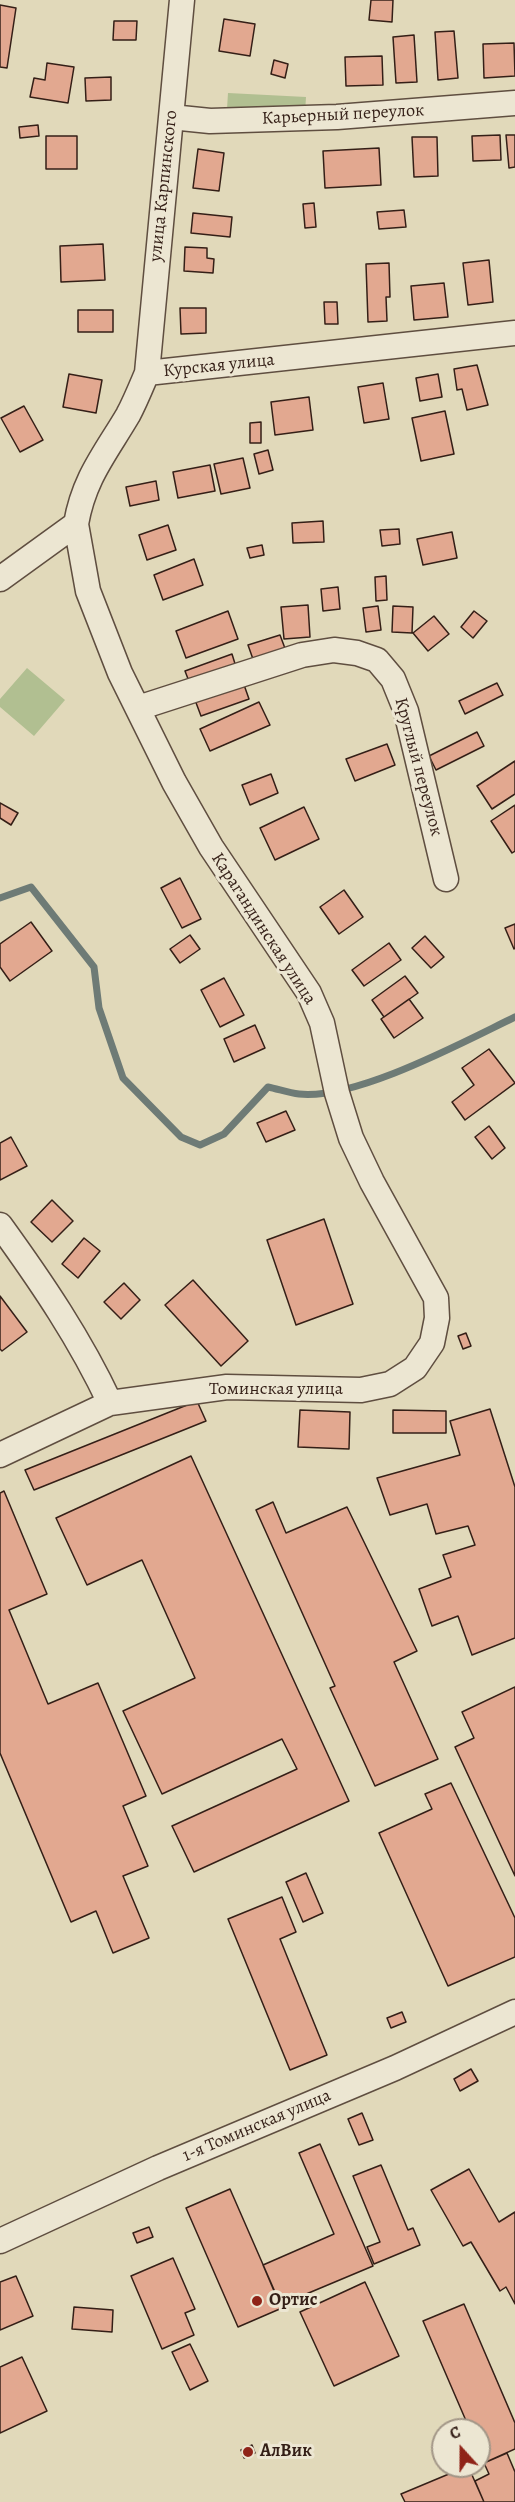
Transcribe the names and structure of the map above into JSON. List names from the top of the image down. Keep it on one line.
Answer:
{"streets":{"street":["Карьерный переулок","улица Карпинского","Курская улица","Круглый переулок","Карагандинская улица","Томинская улица","1-я Томинская улица"]},"crossings":[["Карьерный переулок","улица Карпинского"],["улица Карпинского","Курская улица"],["Курская улица","Карагандинская улица"],["Круглый переулок","Карагандинская улица"],["Карагандинская улица","Томинская улица"]],"places":["Ортис","АлВик"],"north":"top"}
